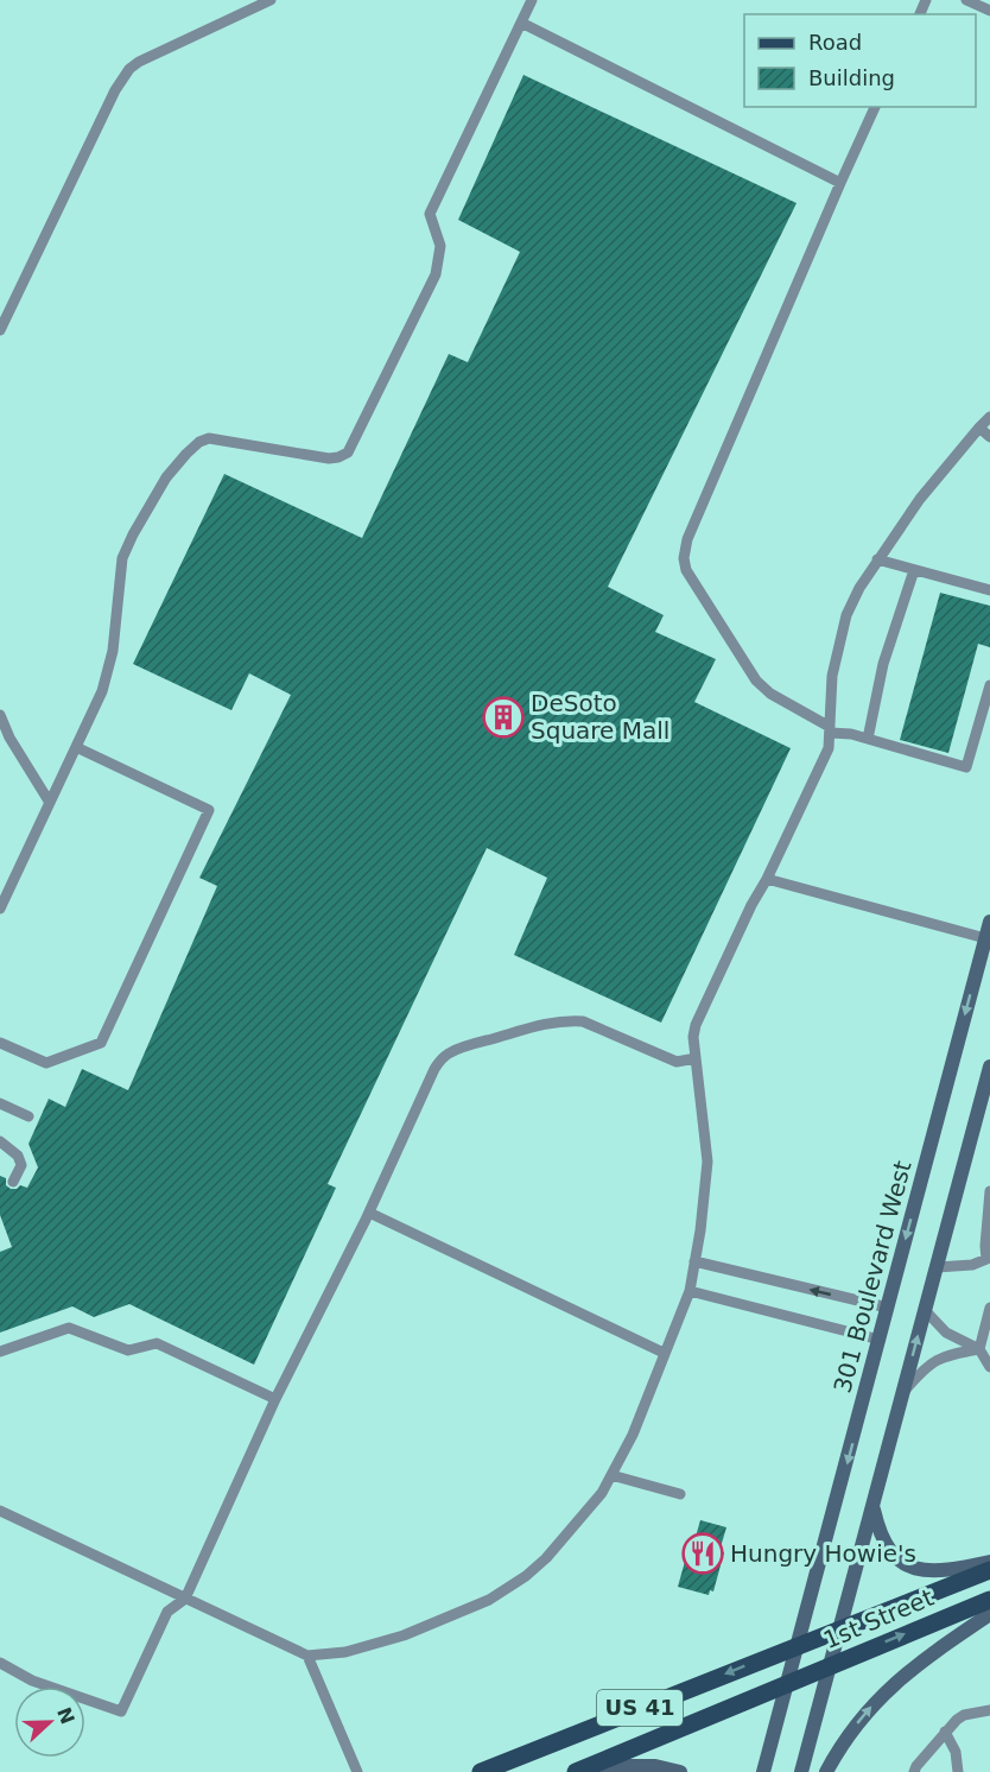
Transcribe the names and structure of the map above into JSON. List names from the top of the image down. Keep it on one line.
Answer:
{"streets":{"main road":["301 Boulevard West","1st Street","US 41"]},"crossings":[["301 Boulevard West","1st Street"],["301 Boulevard West","US 41"],["1st Street","US 41"]],"places":{"building":["DeSoto Square Mall"],"restaurant":["Hungry Howie's"]},"legend":["Road","Building"],"north":"right"}
